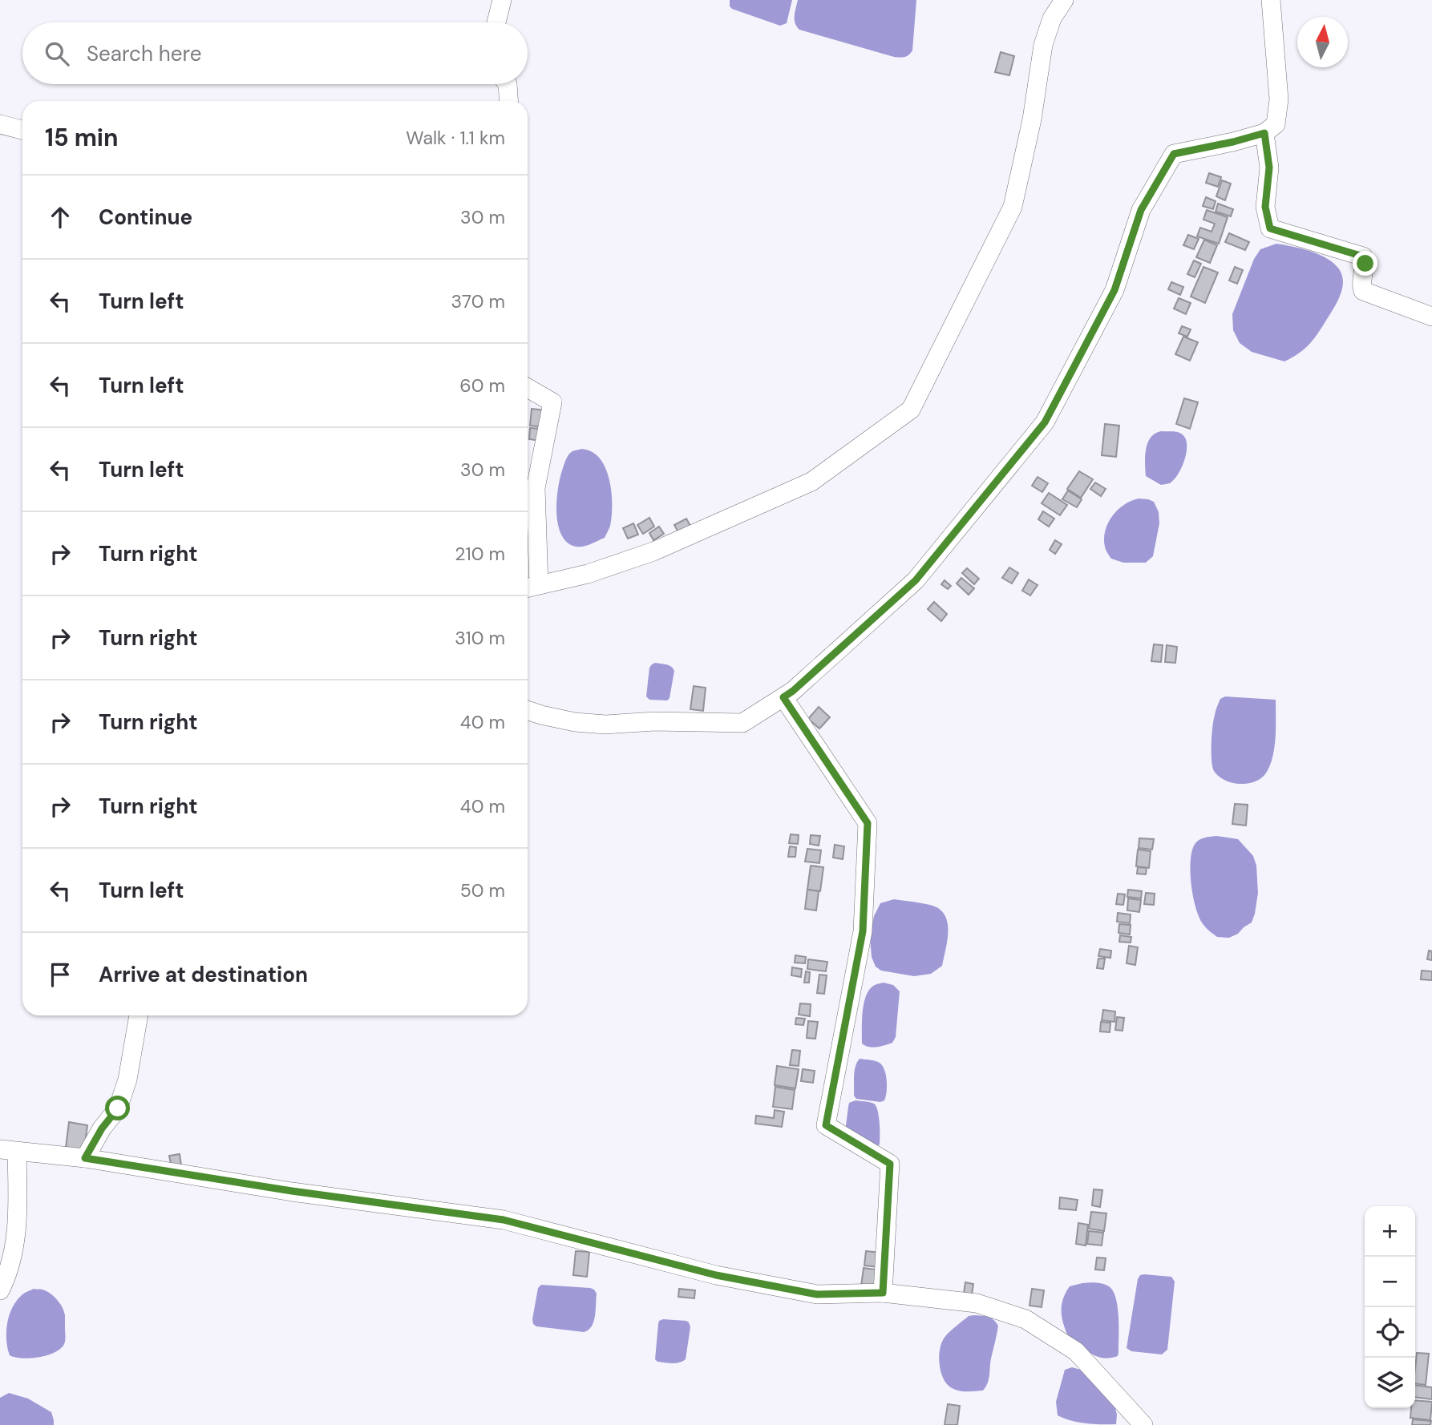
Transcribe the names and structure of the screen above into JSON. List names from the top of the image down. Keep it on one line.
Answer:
{"north":"top","page":{"search":"Search here","heading":["15 min","Walk · 1.1 km"],"list":[["Continue","30 m"],["Turn left","370 m"],["Turn left","60 m"],["Turn left","30 m"],["Turn right","210 m"],["Turn right","310 m"],["Turn right","40 m"],["Turn right","40 m"],["Turn left","50 m"],"Arrive at destination"],"map_buttons":["+","−"]}}
